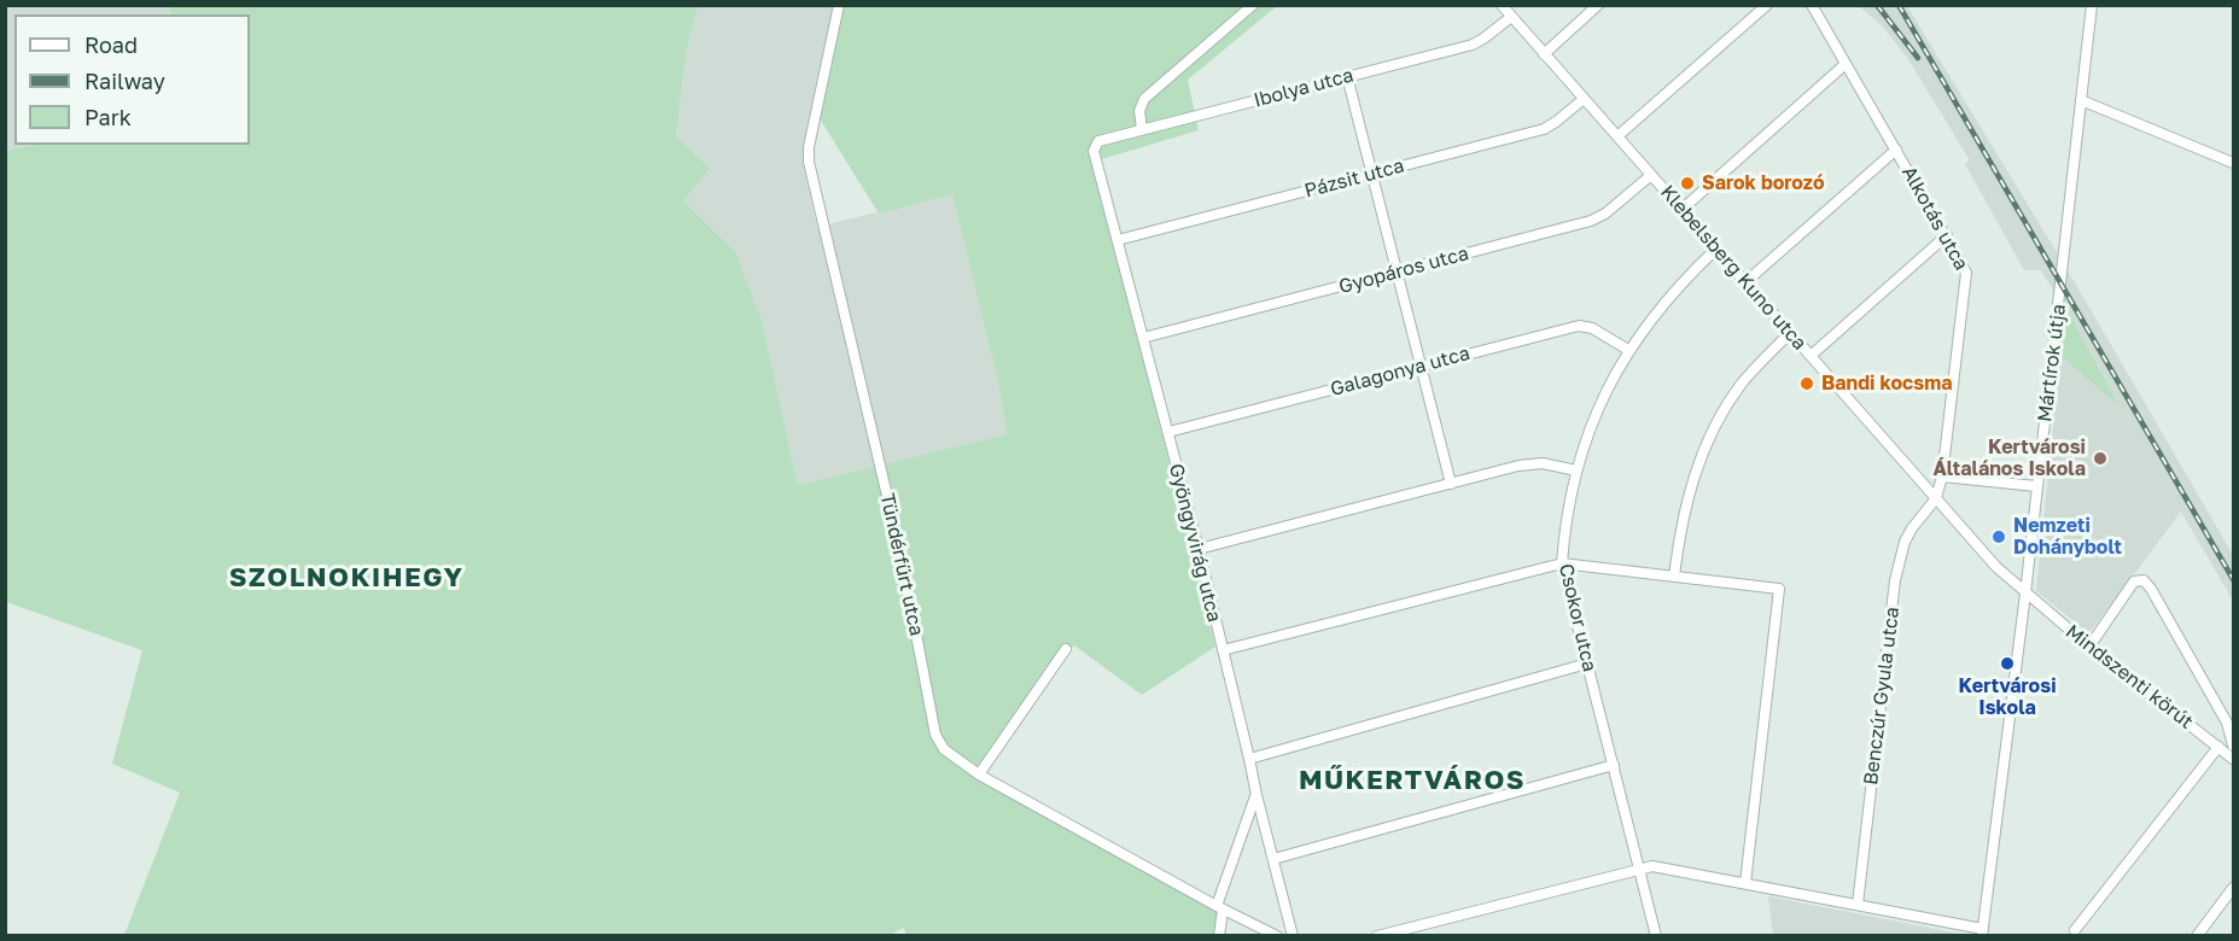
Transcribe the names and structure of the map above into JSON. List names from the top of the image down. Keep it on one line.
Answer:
{"streets":{"street":["Ibolya utca","Pázsit utca","Alkotás utca","Klebelsberg Kuno utca","Gyopáros utca","Mártírok útja","Galagonya utca","Gyöngyvirág utca","Tündérfürt utca","Csokor utca","Mindszenti körút","Benczúr Gyula utca"]},"crossings":[["Ibolya utca","Klebelsberg Kuno utca"],["Ibolya utca","Gyöngyvirág utca"],["Pázsit utca","Klebelsberg Kuno utca"],["Pázsit utca","Gyöngyvirág utca"],["Alkotás utca","Klebelsberg Kuno utca"],["Alkotás utca","Benczúr Gyula utca"],["Klebelsberg Kuno utca","Gyopáros utca"],["Klebelsberg Kuno utca","Mártírok útja"],["Klebelsberg Kuno utca","Csokor utca"],["Klebelsberg Kuno utca","Mindszenti körút"],["Klebelsberg Kuno utca","Benczúr Gyula utca"],["Gyopáros utca","Gyöngyvirág utca"],["Mártírok útja","Mindszenti körút"],["Galagonya utca","Gyöngyvirág utca"],["Galagonya utca","Csokor utca"]],"districts":["SZOLNOKIHEGY","MŰKERTVÁROS"],"places":["Sarok borozó","Bandi kocsma","Kertvárosi Általános Iskola","Nemzeti Dohánybolt","Kertvárosi Iskola"],"legend":["Road","Railway","Park"]}
